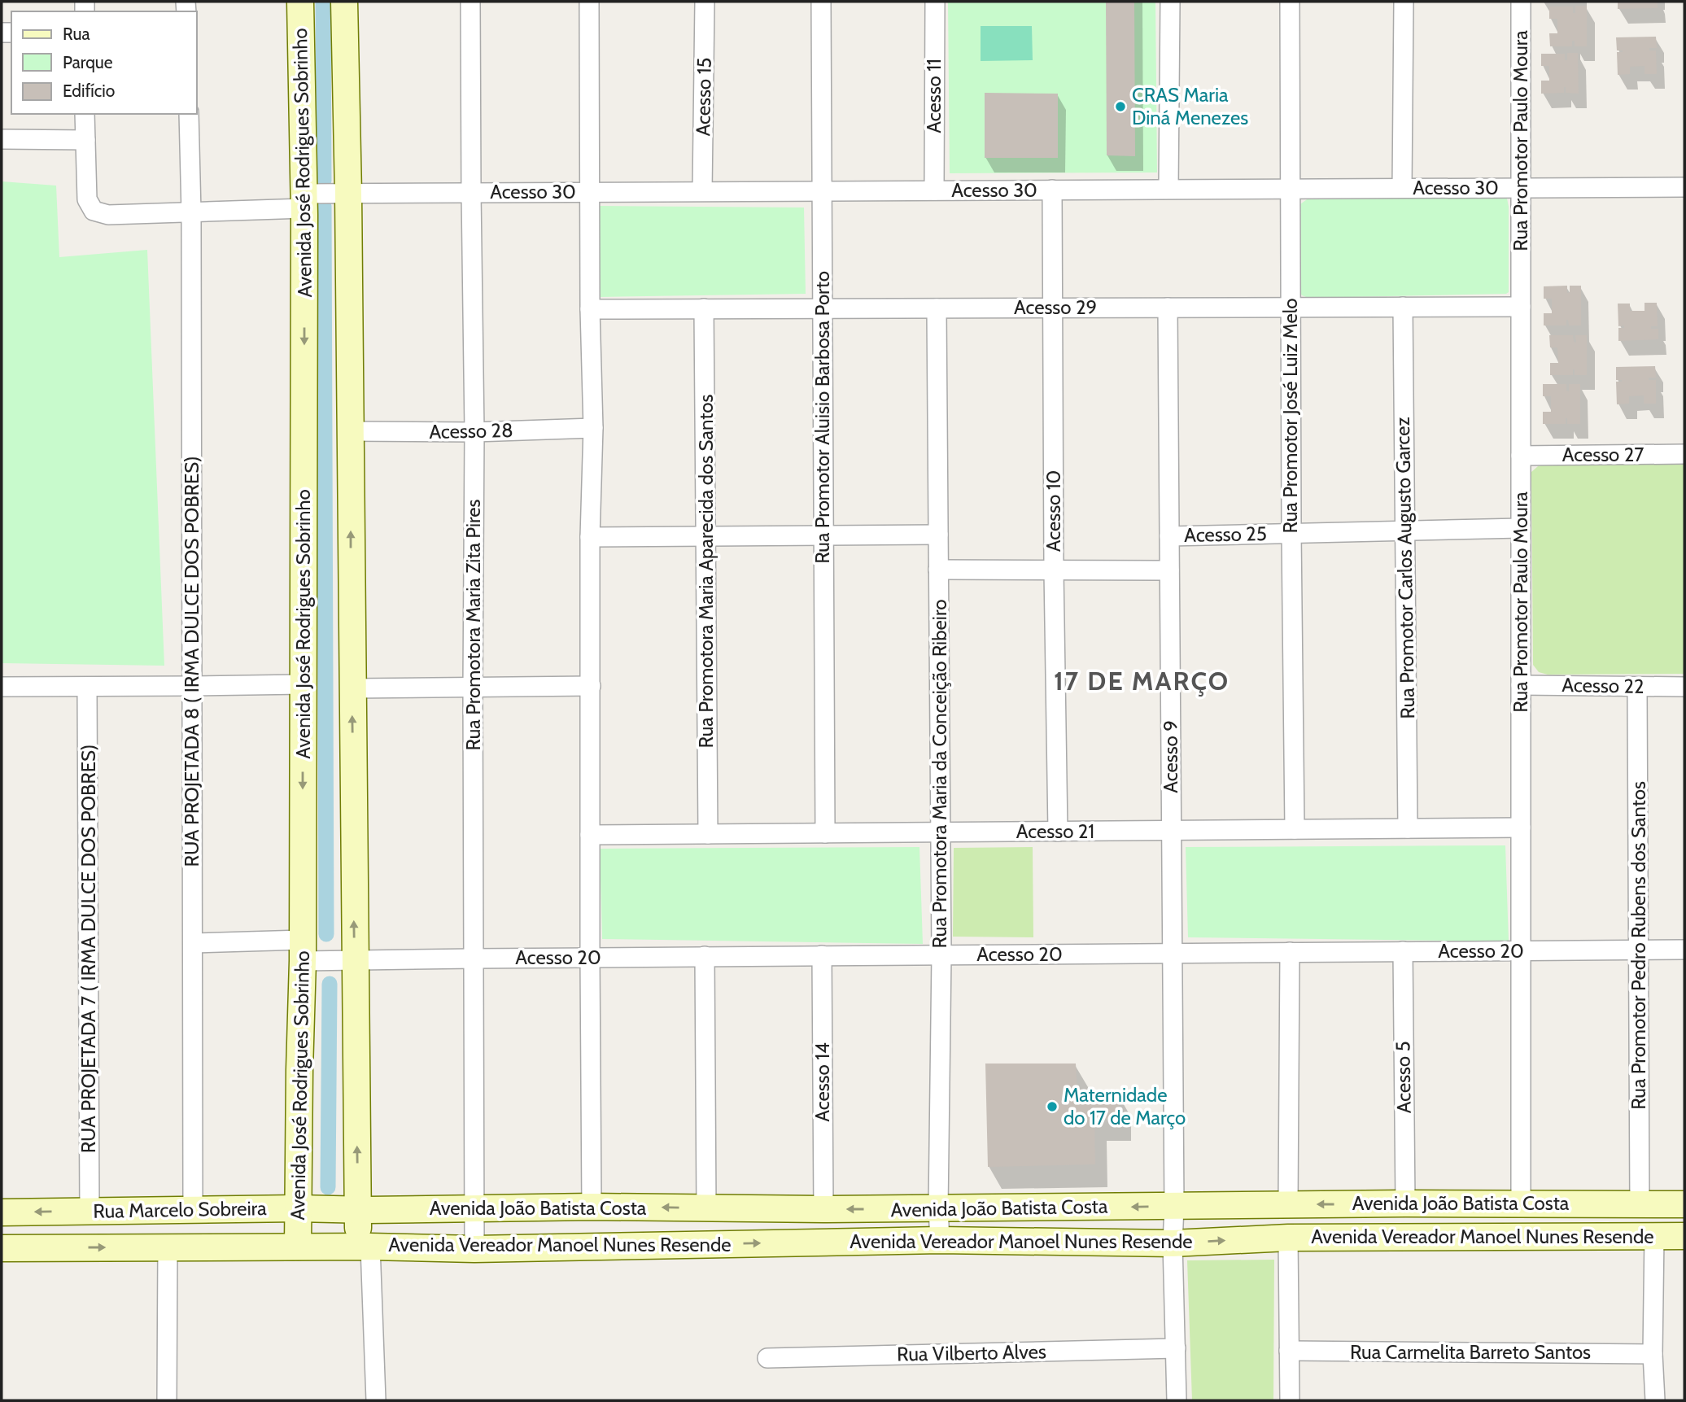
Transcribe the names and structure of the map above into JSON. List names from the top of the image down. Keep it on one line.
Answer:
{"streets":{"street":["Acesso 11","Acesso 15","Rua Promotor Paulo Moura","Avenida José Rodrigues Sobrinho","Acesso 30","Acesso 29","Rua Promotor José Luiz Melo","Rua Promotor Aluisio Barbosa Porto","Acesso 28","Acesso 27","Acesso 10","Acesso 25","Rua Promotor Carlos Augusto Garcez","Rua Promotora Maria Aparecida dos Santos","Rua Promotora Maria Zita Pires","RUA PROJETADA 8 ( IRMA DULCE DOS POBRES)","Acesso 22","Acesso 9","Rua Promotora Maria da Conceição Ribeiro","Acesso 21","Rua Promotor Pedro Rubens dos Santos","RUA PROJETADA 7 ( IRMA DULCE DOS POBRES)","Acesso 20","Acesso 5","Acesso 14","Avenida João Batista Costa","Rua Marcelo Sobreira","Avenida Vereador Manoel Nunes Resende","Rua Carmelita Barreto Santos","Rua Vilberto Alves"]},"crossings":[["Acesso 11","Acesso 30"],["Acesso 15","Acesso 30"],["Rua Promotor Paulo Moura","Acesso 30"],["Rua Promotor Paulo Moura","Acesso 29"],["Rua Promotor Paulo Moura","Acesso 27"],["Rua Promotor Paulo Moura","Acesso 25"],["Rua Promotor Paulo Moura","Acesso 22"],["Rua Promotor Paulo Moura","Acesso 21"],["Rua Promotor Paulo Moura","Acesso 20"],["Rua Promotor Paulo Moura","Avenida João Batista Costa"],["Avenida José Rodrigues Sobrinho","Acesso 30"],["Avenida José Rodrigues Sobrinho","Acesso 20"],["Avenida José Rodrigues Sobrinho","Rua Marcelo Sobreira"],["Acesso 30","Rua Promotor José Luiz Melo"],["Acesso 30","Rua Promotor Aluisio Barbosa Porto"],["Acesso 30","Acesso 10"],["Acesso 30","Rua Promotora Maria Zita Pires"],["Acesso 30","RUA PROJETADA 8 ( IRMA DULCE DOS POBRES)"],["Acesso 29","Rua Promotor José Luiz Melo"],["Acesso 29","Rua Promotor Aluisio Barbosa Porto"],["Acesso 29","Acesso 10"],["Acesso 29","Rua Promotor Carlos Augusto Garcez"],["Acesso 29","Rua Promotora Maria Aparecida dos Santos"],["Acesso 29","Acesso 9"],["Acesso 29","Rua Promotora Maria da Conceição Ribeiro"],["Rua Promotor José Luiz Melo","Acesso 25"],["Rua Promotor José Luiz Melo","Acesso 21"],["Rua Promotor Aluisio Barbosa Porto","Acesso 21"],["Acesso 28","Rua Promotora Maria Zita Pires"],["Acesso 10","Acesso 21"],["Acesso 25","Rua Promotor Carlos Augusto Garcez"],["Acesso 25","Acesso 9"],["Rua Promotor Carlos Augusto Garcez","Acesso 21"],["Rua Promotora Maria Aparecida dos Santos","Acesso 21"],["Rua Promotora Maria Zita Pires","Acesso 20"],["Rua Promotora Maria Zita Pires","Avenida João Batista Costa"],["Rua Promotora Maria Zita Pires","Avenida Vereador Manoel Nunes Resende"],["RUA PROJETADA 8 ( IRMA DULCE DOS POBRES)","Acesso 20"],["RUA PROJETADA 8 ( IRMA DULCE DOS POBRES)","Rua Marcelo Sobreira"],["Acesso 22","Rua Promotor Pedro Rubens dos Santos"],["Acesso 9","Acesso 21"],["Acesso 9","Acesso 20"],["Acesso 9","Avenida João Batista Costa"],["Acesso 9","Avenida Vereador Manoel Nunes Resende"],["Acesso 9","Rua Vilberto Alves"],["Rua Promotora Maria da Conceição Ribeiro","Acesso 21"],["Rua Promotora Maria da Conceição Ribeiro","Acesso 20"],["Rua Promotora Maria da Conceição Ribeiro","Avenida João Batista Costa"],["Rua Promotora Maria da Conceição Ribeiro","Avenida Vereador Manoel Nunes Resende"],["Rua Promotor Pedro Rubens dos Santos","Acesso 20"],["Rua Promotor Pedro Rubens dos Santos","Avenida João Batista Costa"],["Rua Promotor Pedro Rubens dos Santos","Avenida Vereador Manoel Nunes Resende"],["RUA PROJETADA 7 ( IRMA DULCE DOS POBRES)","Rua Marcelo Sobreira"],["Acesso 20","Acesso 5"],["Acesso 20","Acesso 14"],["Acesso 5","Avenida João Batista Costa"],["Acesso 14","Avenida João Batista Costa"],["Avenida João Batista Costa","Rua Marcelo Sobreira"],["Avenida João Batista Costa","Avenida Vereador Manoel Nunes Resende"],["Rua Marcelo Sobreira","Avenida Vereador Manoel Nunes Resende"]],"one_way":["Avenida João Batista Costa","Avenida Vereador Manoel Nunes Resende"],"districts":["17 DE MARÇO"],"places":["CRAS Maria Diná Menezes","Maternidade do 17 de Março"],"legend":["Rua","Parque","Edifício"]}
